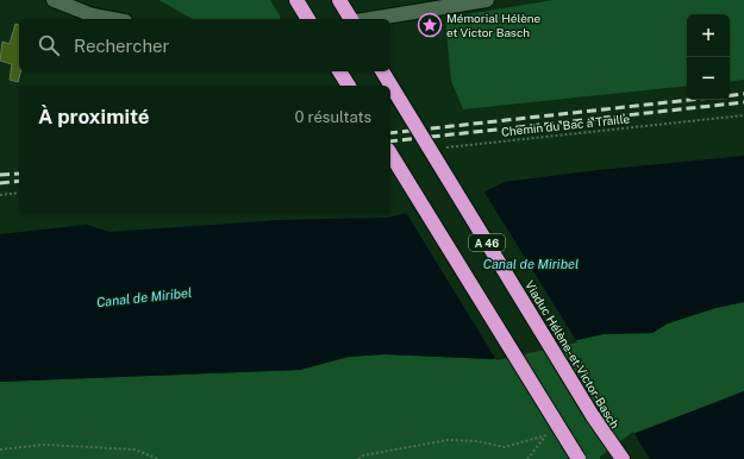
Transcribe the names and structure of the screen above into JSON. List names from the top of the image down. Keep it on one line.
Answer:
{"streets":{"highway":["A 46","Viaduc Hélène-et-Victor-Basch"],"path":["Chemin du Bac à Traille"]},"water":["Canal de Miribel"],"places":{"place":["Mémorial Hélène et Victor Basch"]},"page":{"map_buttons":["+","−"],"search":"Rechercher","heading":["À proximité","0 résultats"]}}
